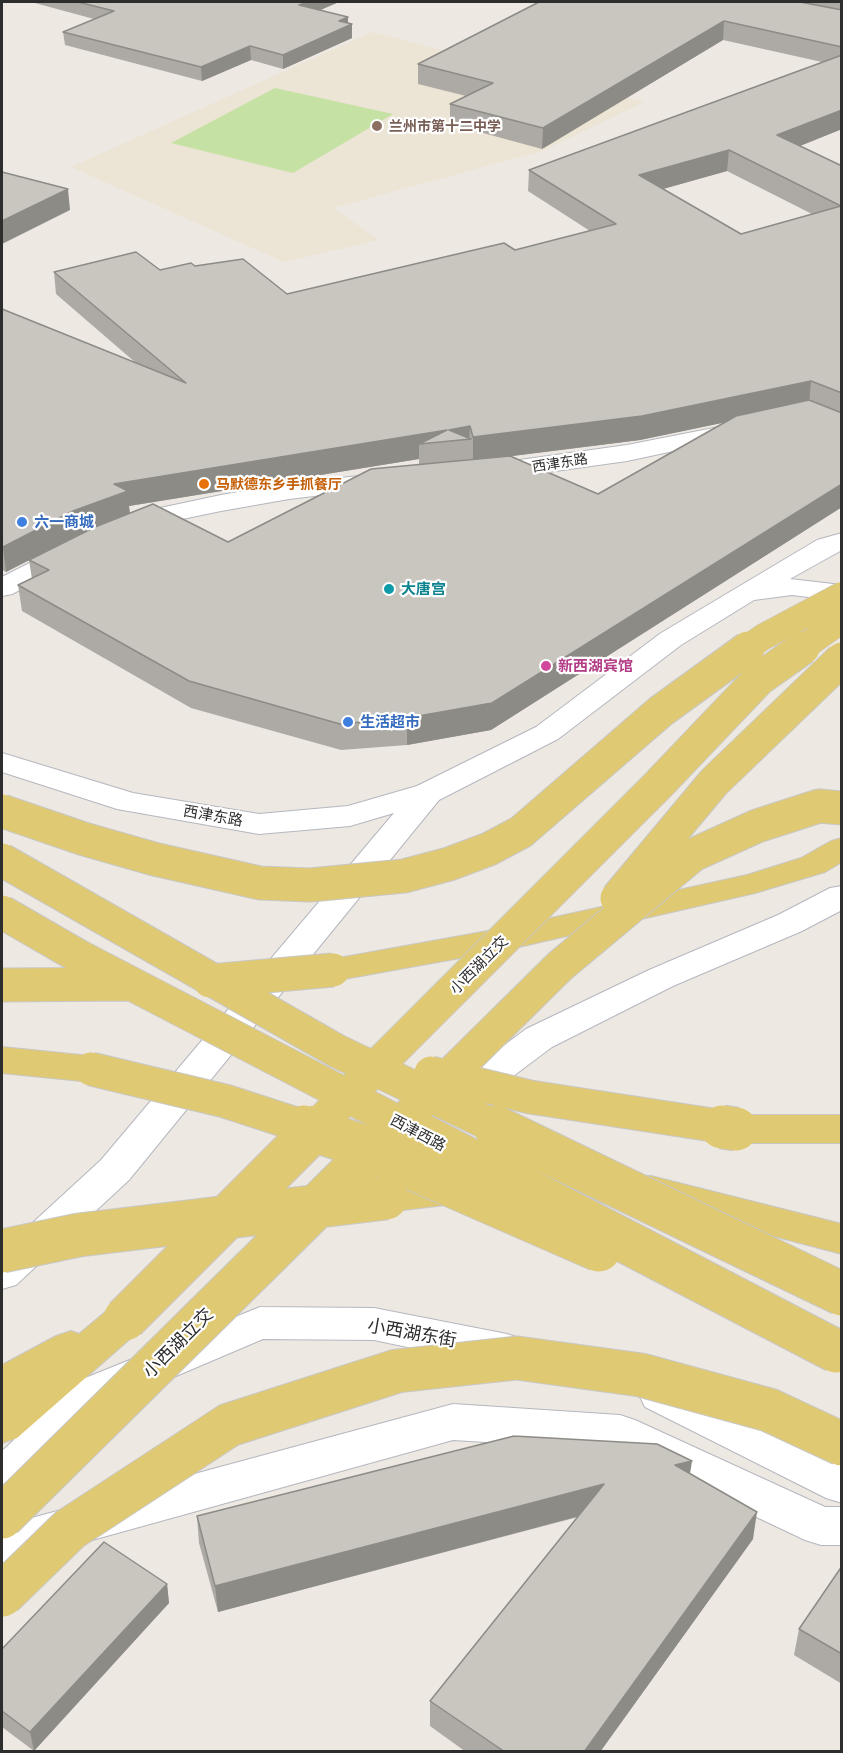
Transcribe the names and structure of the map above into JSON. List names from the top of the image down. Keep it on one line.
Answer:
{"streets":{"main road":["小西湖立交","西津西路"],"street":["西津东路","小西湖东街"]},"places":["兰州市第十二中学","马默德东乡手抓餐厅","六一商城","大唐宫","新西湖宾馆","生活超市"]}
